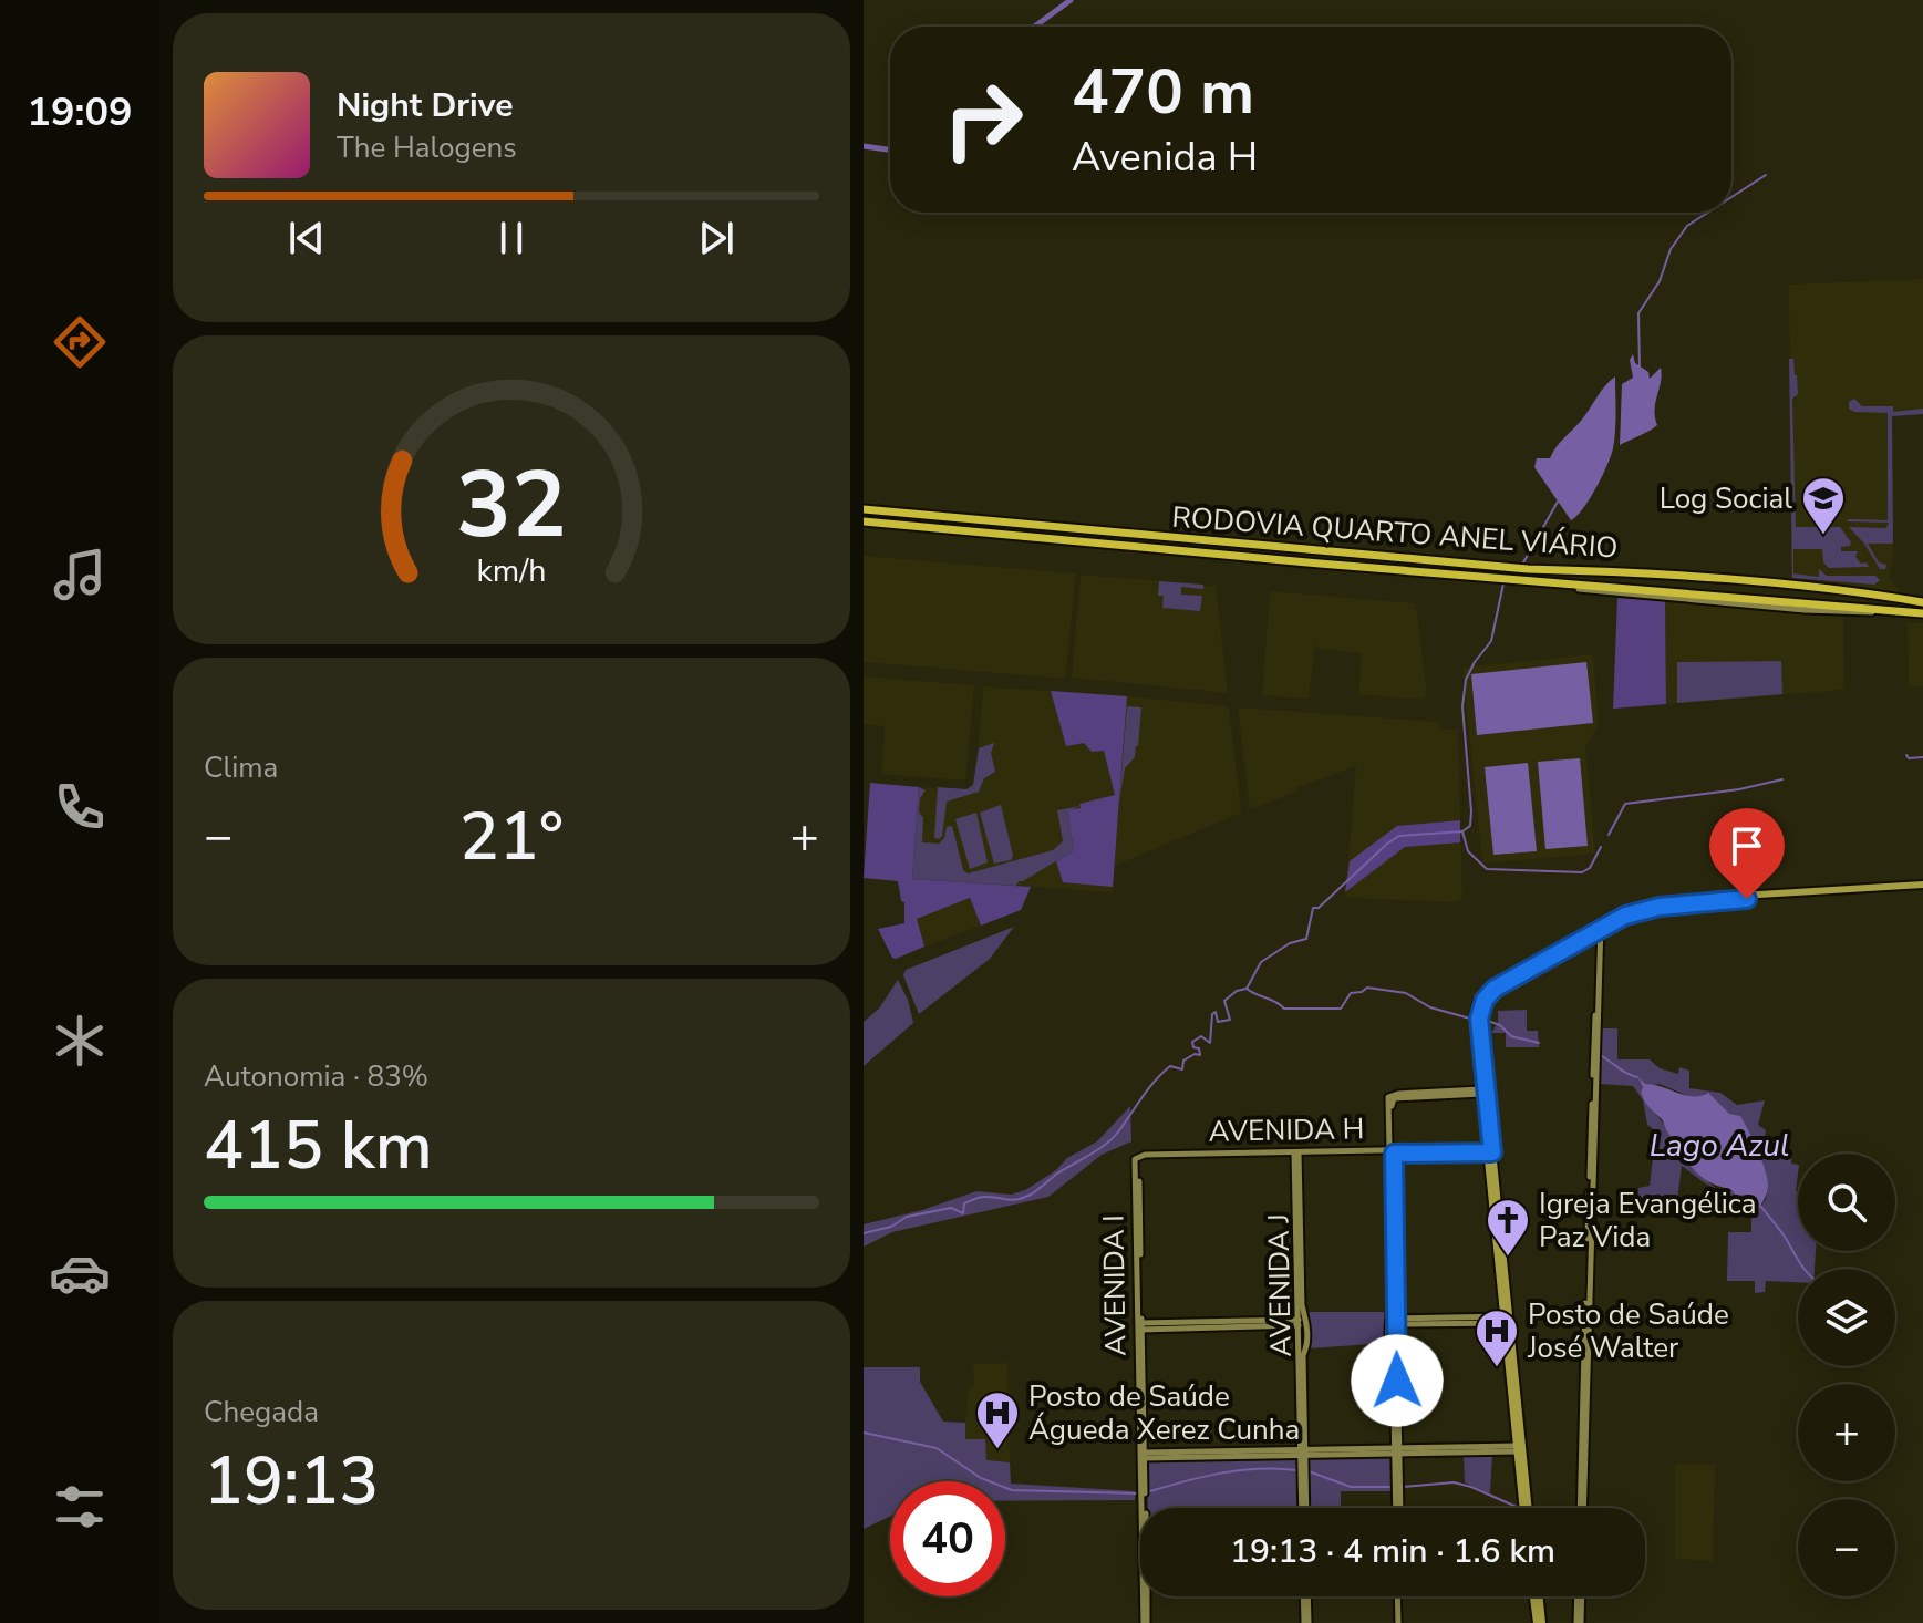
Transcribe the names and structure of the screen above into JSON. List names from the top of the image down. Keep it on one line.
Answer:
{"streets":{"highway":["RODOVIA QUARTO ANEL VIÁRIO"],"street":["AVENIDA H","AVENIDA I","AVENIDA J"]},"crossings":[["AVENIDA H","AVENIDA I"],["AVENIDA H","AVENIDA J"]],"water":["Lago Azul"],"places":{"school or university":["Log Social"],"church":["Igreja Evangélica Paz Vida"],"hospital":["Posto de Saúde José Walter","Posto de Saúde Águeda Xerez Cunha"]},"page":{"tabs":"19:09","turn":["470 m","Avenida H"],"song":["Night Drive","The Halogens"],"tile":["Clima",["Autonomia · 83%","415 km"],["Chegada","19:13"]],"heat":["−","21°","+"],"map_buttons":["+","−"],"limit":"40","trip":"19:13 · 4 min · 1.6 km","gauge":["32","km/h"]}}
